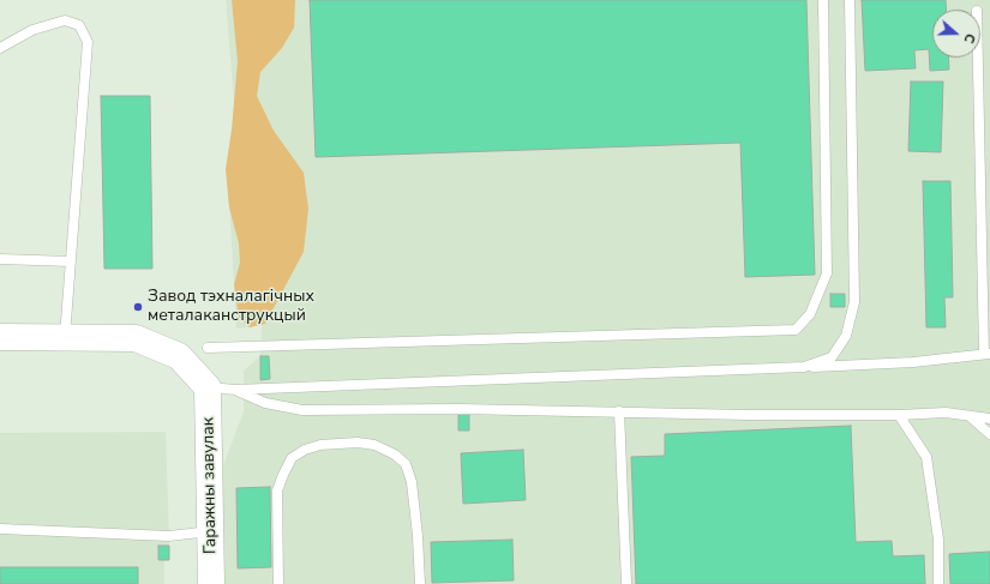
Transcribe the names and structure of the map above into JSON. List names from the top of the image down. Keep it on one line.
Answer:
{"streets":{"street":["Гаражны завулак"]},"places":["Завод тэхналагічных металаканструкцый"],"north":"right"}
